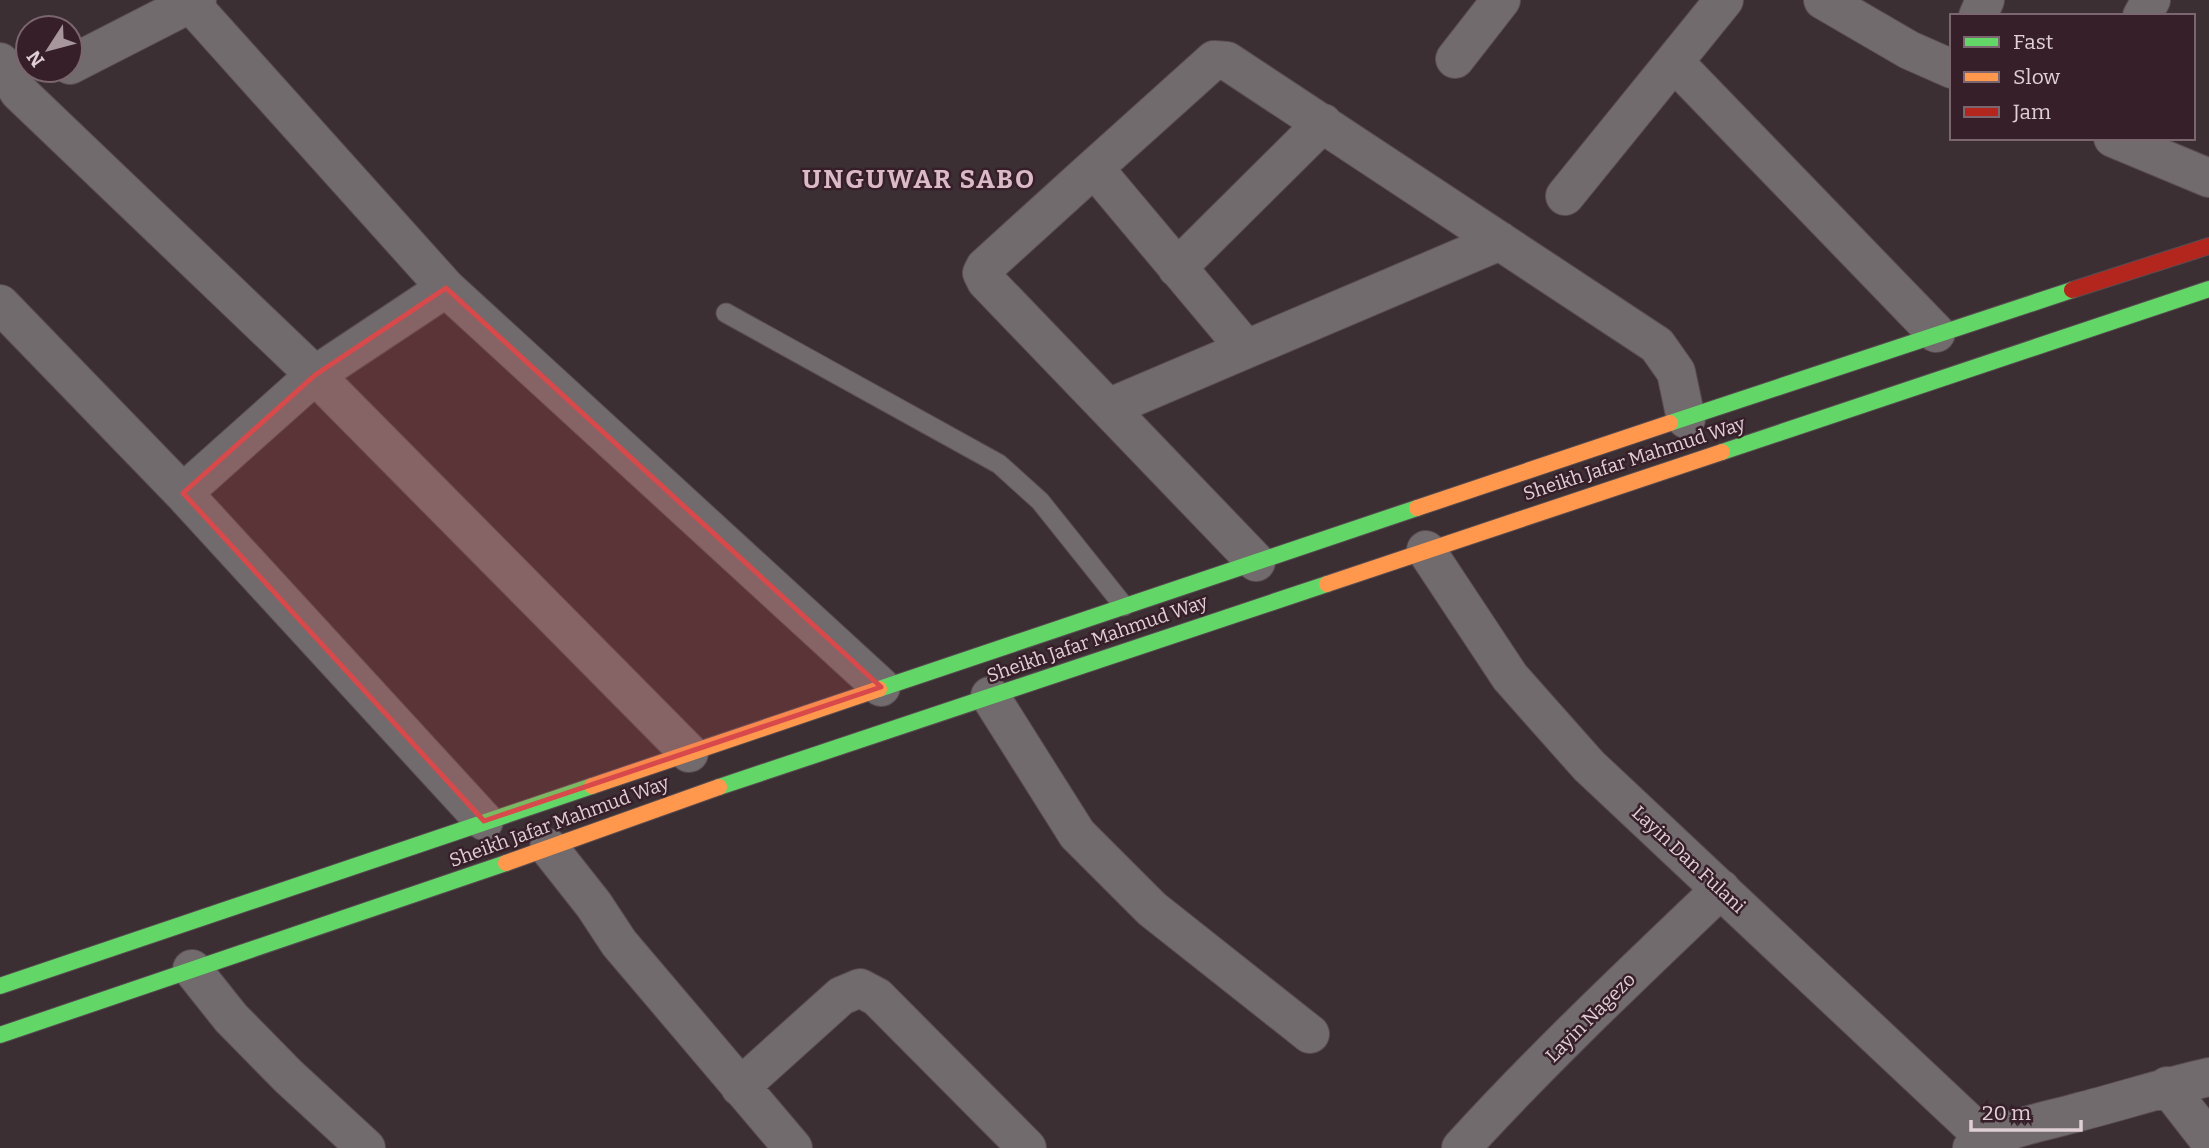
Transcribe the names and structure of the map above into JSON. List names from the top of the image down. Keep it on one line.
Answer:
{"streets":{"main road":["Sheikh Jafar Mahmud Way"],"street":["Layin Dan Fulani","Layin Nagezo"]},"crossings":[["Sheikh Jafar Mahmud Way","Layin Dan Fulani"],["Layin Dan Fulani","Layin Nagezo"]],"districts":["UNGUWAR SABO"],"legend":["Fast","Slow","Jam"],"scale_bar":"20 m","north":"bottom left"}
